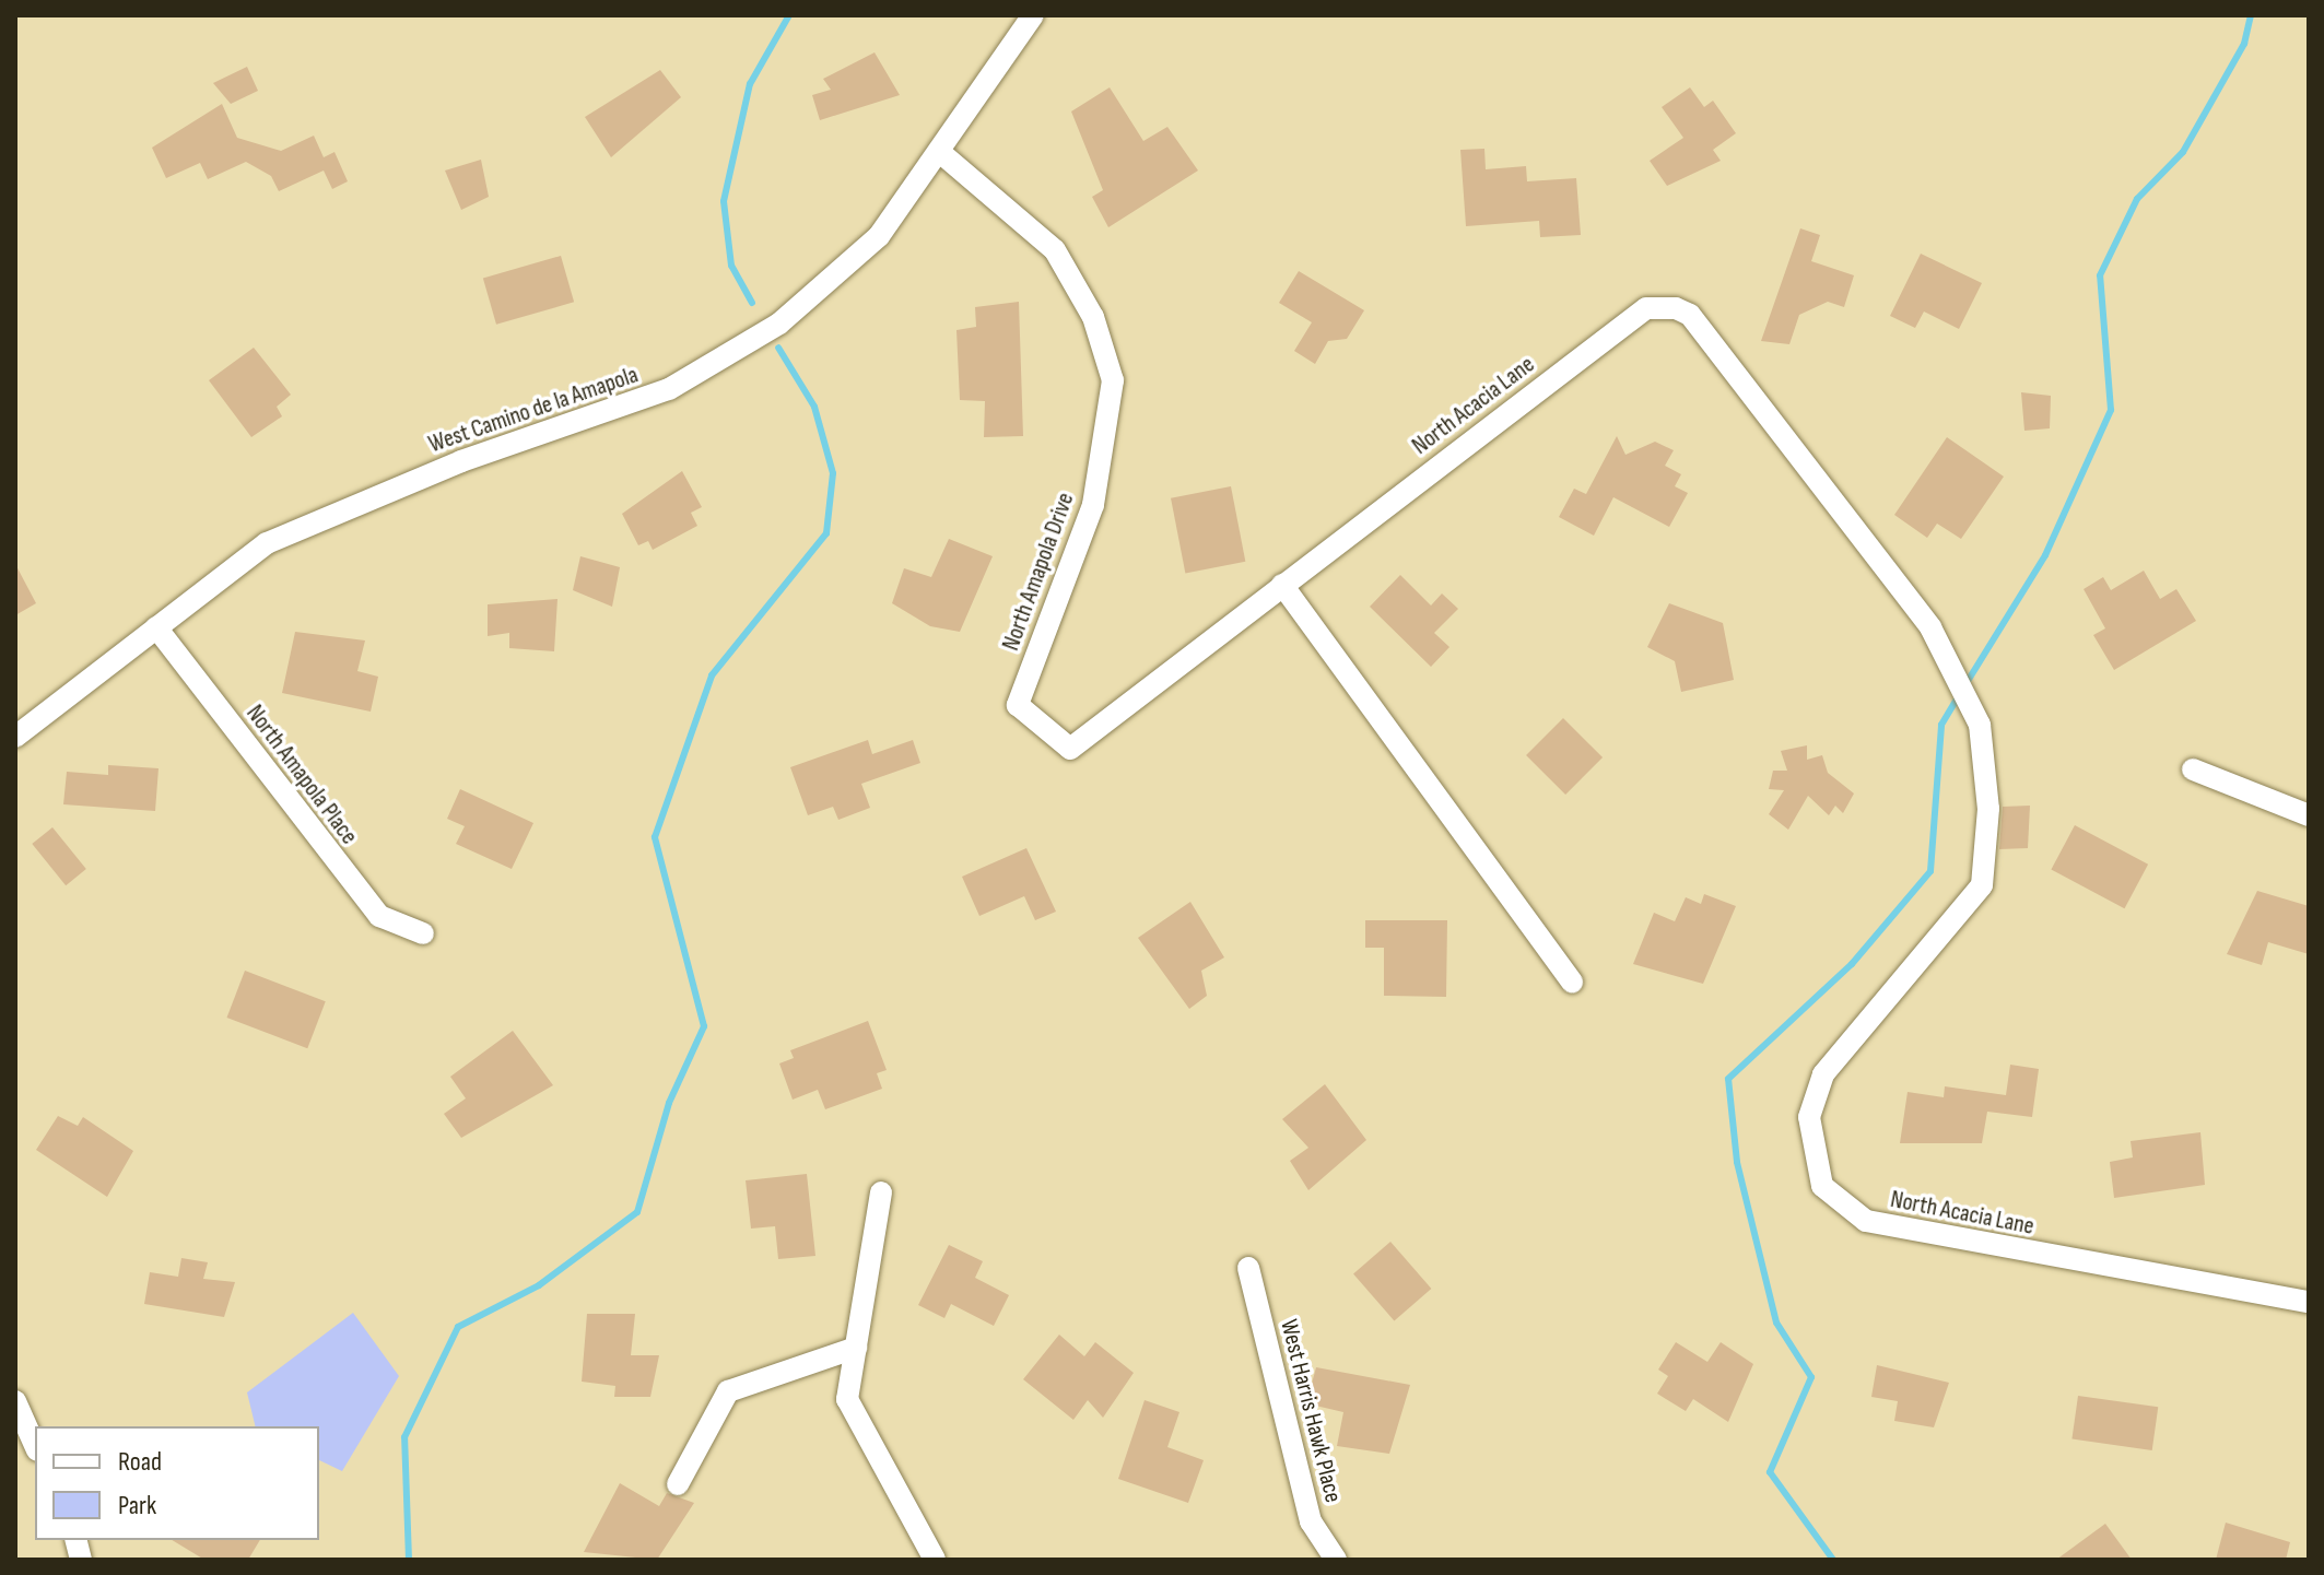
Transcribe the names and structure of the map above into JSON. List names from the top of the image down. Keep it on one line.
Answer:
{"streets":{"street":["North Acacia Lane","West Camino de la Amapola","North Amapola Drive","North Amapola Place","West Harris Hawk Place"]},"crossings":[["North Acacia Lane","North Amapola Drive"],["West Camino de la Amapola","North Amapola Drive"],["West Camino de la Amapola","North Amapola Place"]],"legend":["Road","Park"]}
